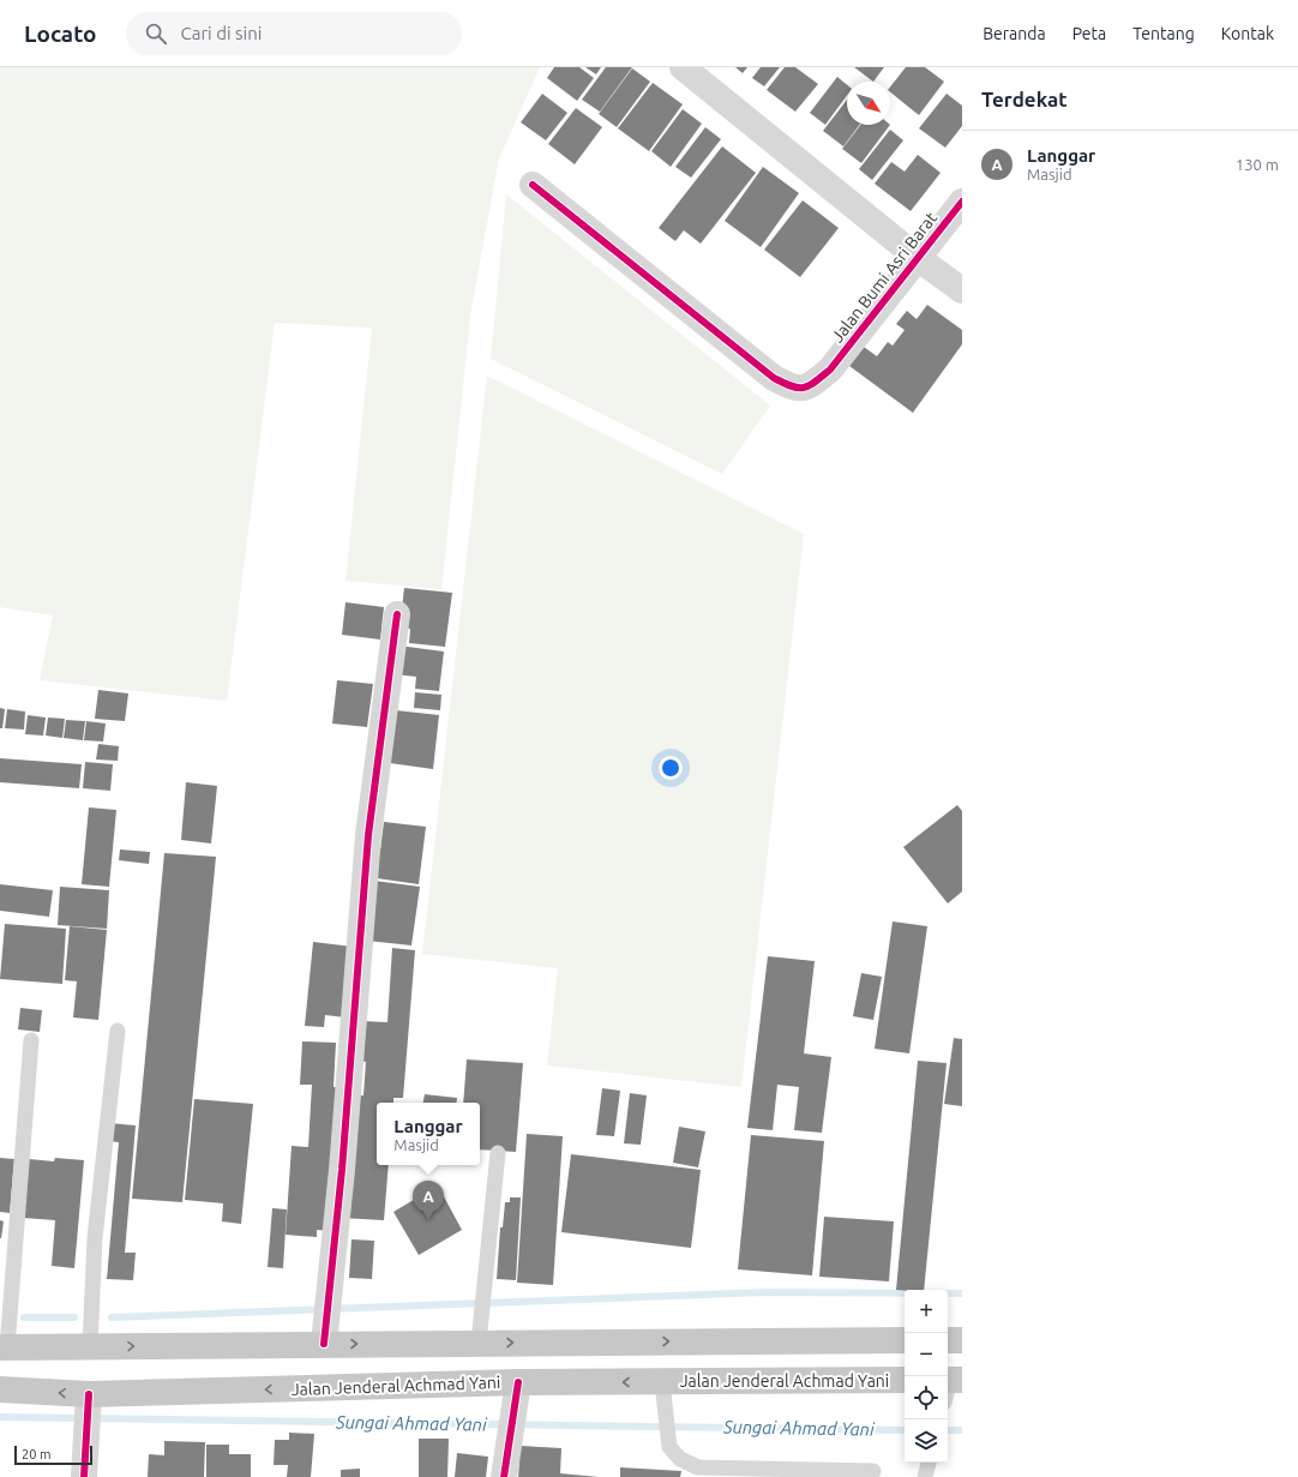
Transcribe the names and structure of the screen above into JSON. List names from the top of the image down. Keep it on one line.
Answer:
{"streets":{"highway":["Jalan Jenderal Achmad Yani"],"street":["Jalan Bumi Asri Barat"]},"water":["Sungai Ahmad Yani"],"scale_bar":"20 m","north":"bottom right","page":{"header":"Locato","search":"Cari di sini","nav":["Beranda","Peta","Tentang","Kontak"],"heading":"Terdekat","list":[{"mark":"A","name":"Langgar","note":"Masjid","value":"130 m"}],"popup":["Langgar","Masjid"],"pins":"A","map_buttons":["+","−"],"scale":"20 m"}}
